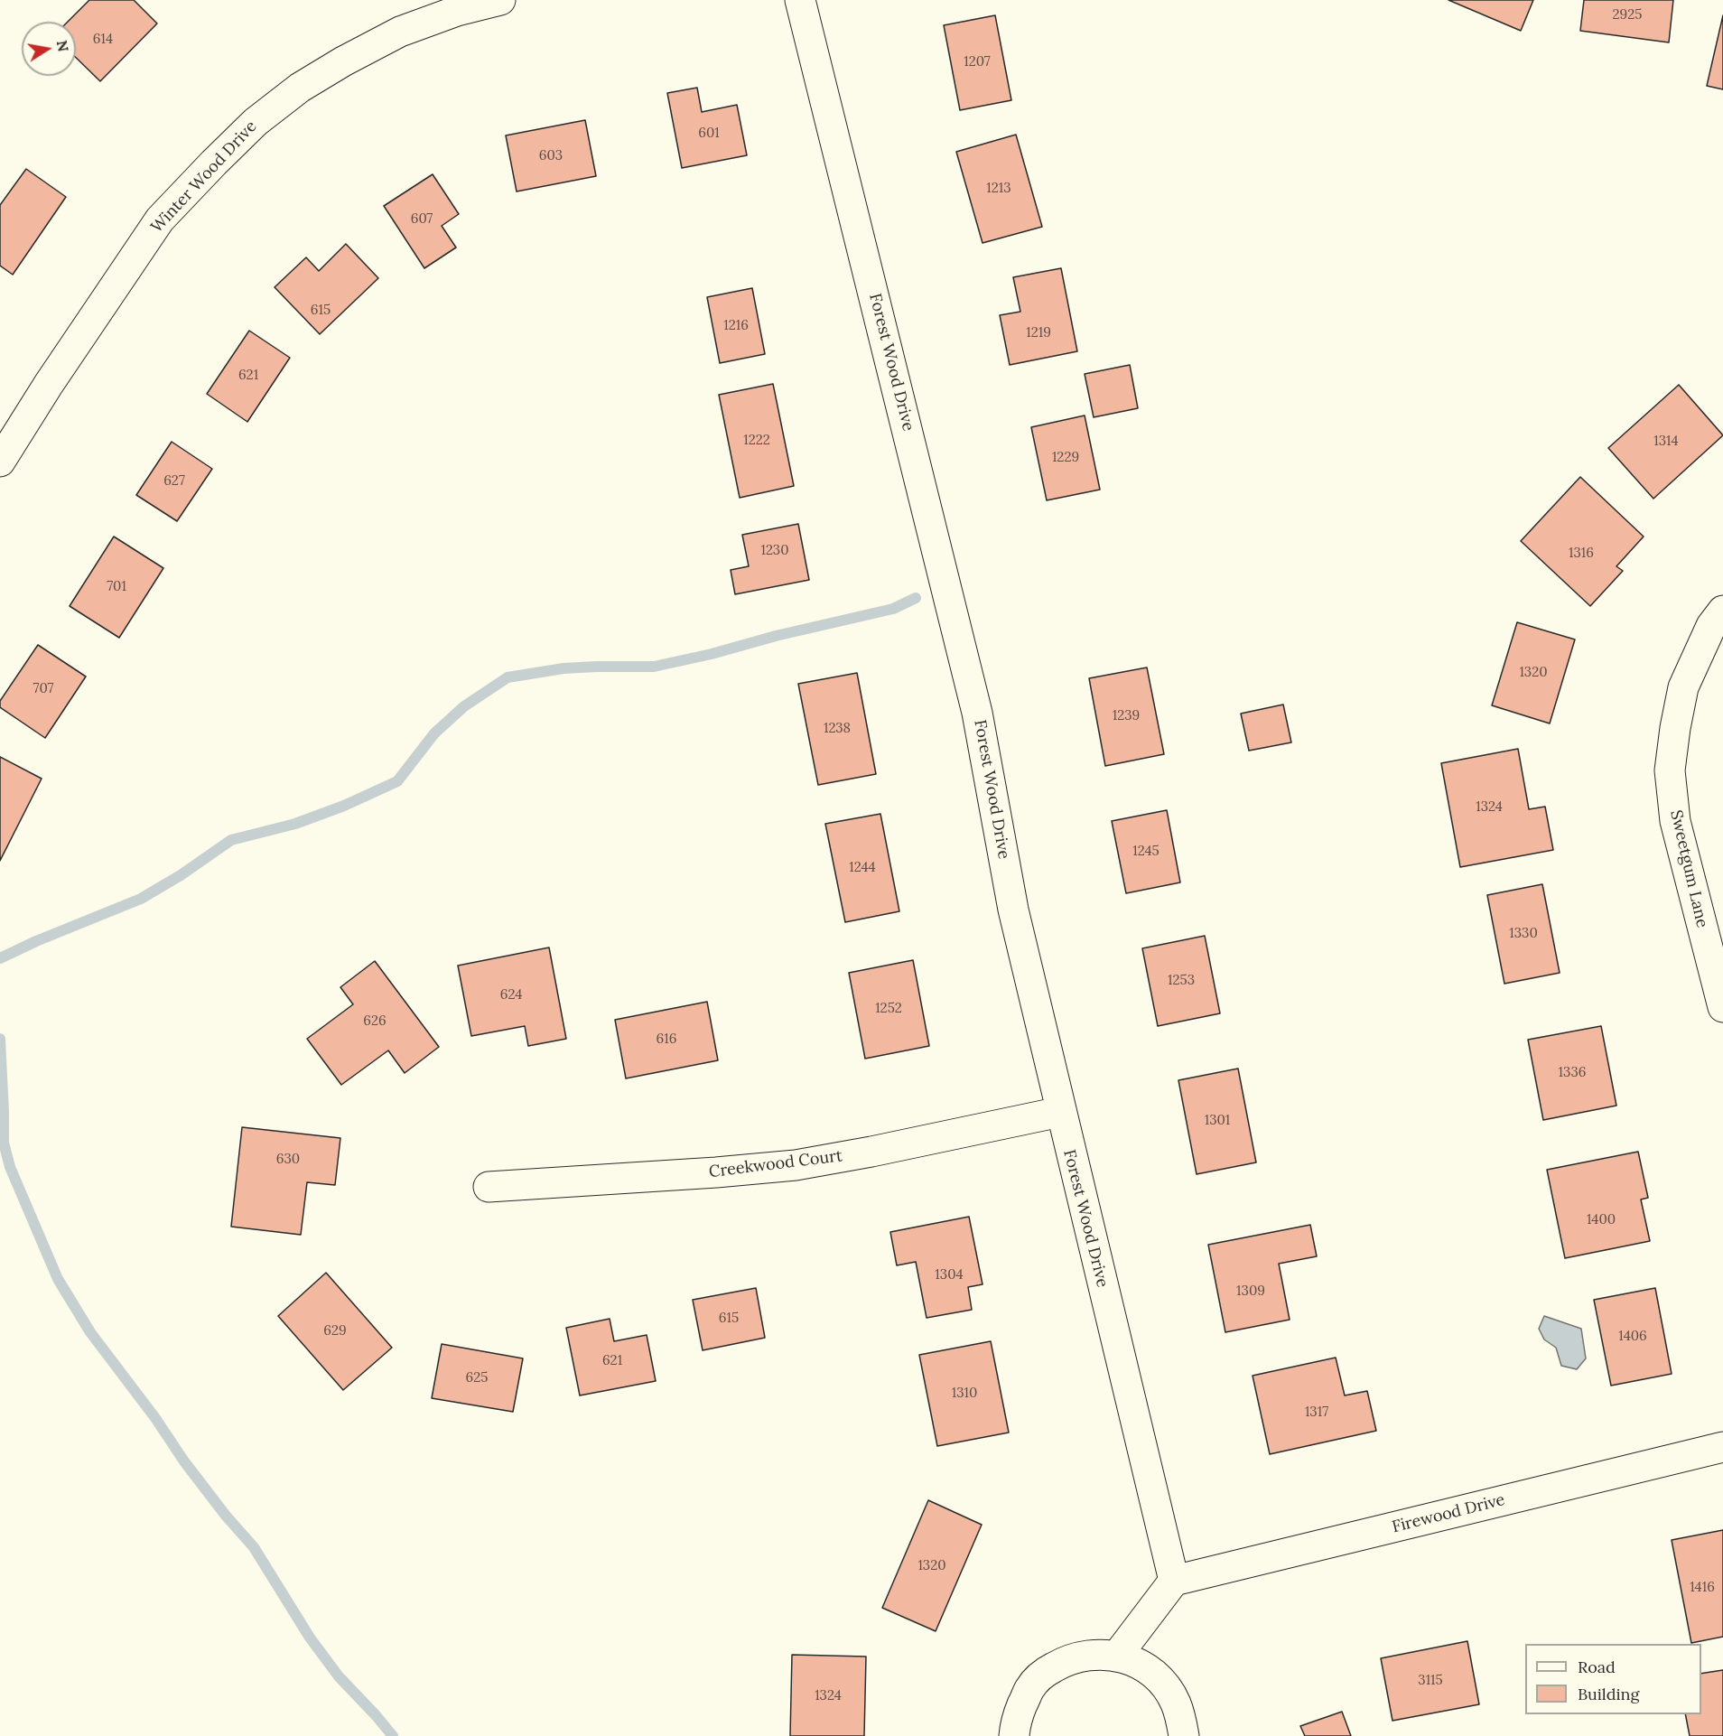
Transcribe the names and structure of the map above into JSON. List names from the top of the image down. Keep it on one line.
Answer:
{"streets":{"street":["Winter Wood Drive","Forest Wood Drive","Sweetgum Lane","Creekwood Court","Firewood Drive"]},"crossings":[["Forest Wood Drive","Creekwood Court"],["Forest Wood Drive","Firewood Drive"]],"house_numbers":["2925","614","1207","601","603","1213","607","615","1216","1219","621","1222","1314","1229","627","1230","1316","701","1320","707","1239","1238","1324","1245","1244","1330","1253","624","1252","626","616","1336","1301","630","1400","1304","1309","615","629","1406","621","625","1310","1317","1320","1416","3115","1324"],"legend":["Road","Building"],"north":"right"}
